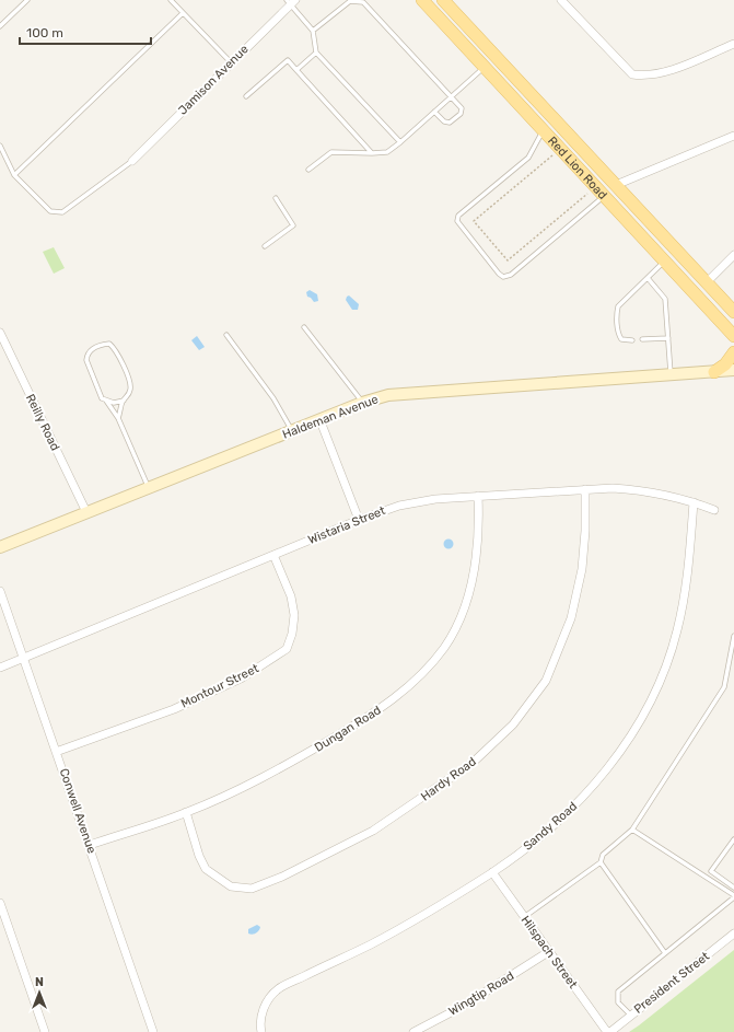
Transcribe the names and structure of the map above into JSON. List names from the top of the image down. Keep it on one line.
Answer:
{"streets":{"main road":["Red Lion Road","Haldeman Avenue"],"street":["Jamison Avenue","Reilly Road","Wistaria Street","Montour Street","Dungan Road","Hardy Road","Conwell Avenue","Sandy Road","Hilspach Street","President Street","Wingtip Road"]},"crossings":[["Haldeman Avenue","Reilly Road"],["Wistaria Street","Montour Street"],["Wistaria Street","Dungan Road"],["Wistaria Street","Hardy Road"],["Wistaria Street","Conwell Avenue"],["Wistaria Street","Sandy Road"],["Montour Street","Conwell Avenue"],["Dungan Road","Hardy Road"],["Dungan Road","Conwell Avenue"],["Sandy Road","Hilspach Street"],["Hilspach Street","President Street"],["Hilspach Street","Wingtip Road"]],"scale_bar":"100 m","north":"top"}
